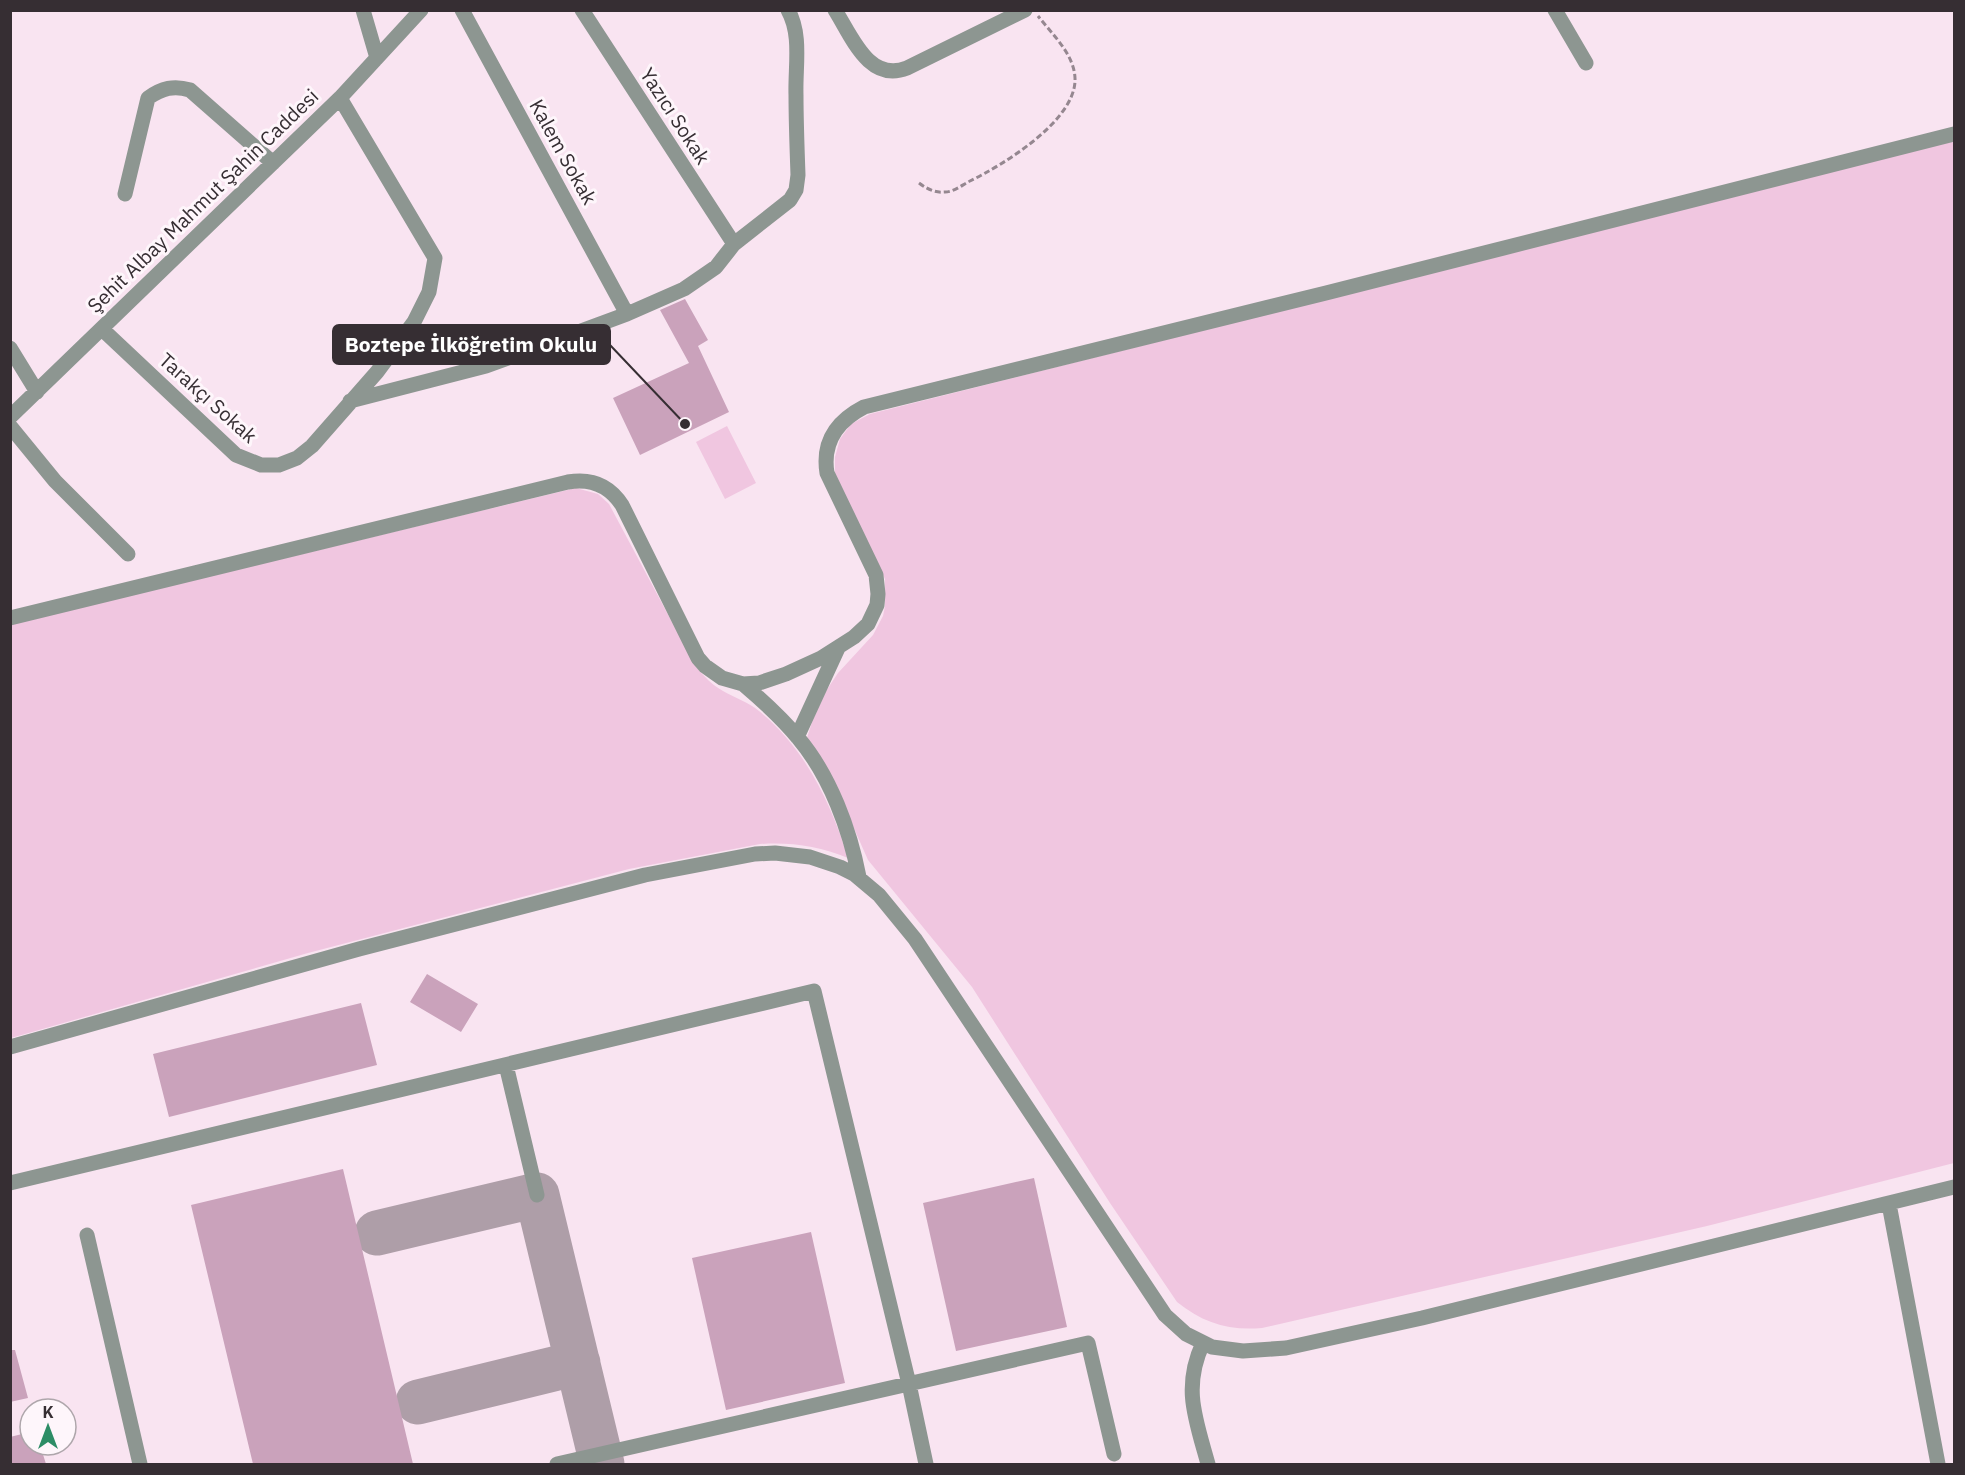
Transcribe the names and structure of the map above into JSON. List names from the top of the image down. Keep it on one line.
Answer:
{"streets":{"street":["Yazıcı Sokak","Kalem Sokak","Şehit Albay Mahmut Şahin Caddesi","Tarakçı Sokak"]},"crossings":[["Şehit Albay Mahmut Şahin Caddesi","Tarakçı Sokak"]],"places":["Boztepe İlköğretim Okulu"],"north":"top"}
